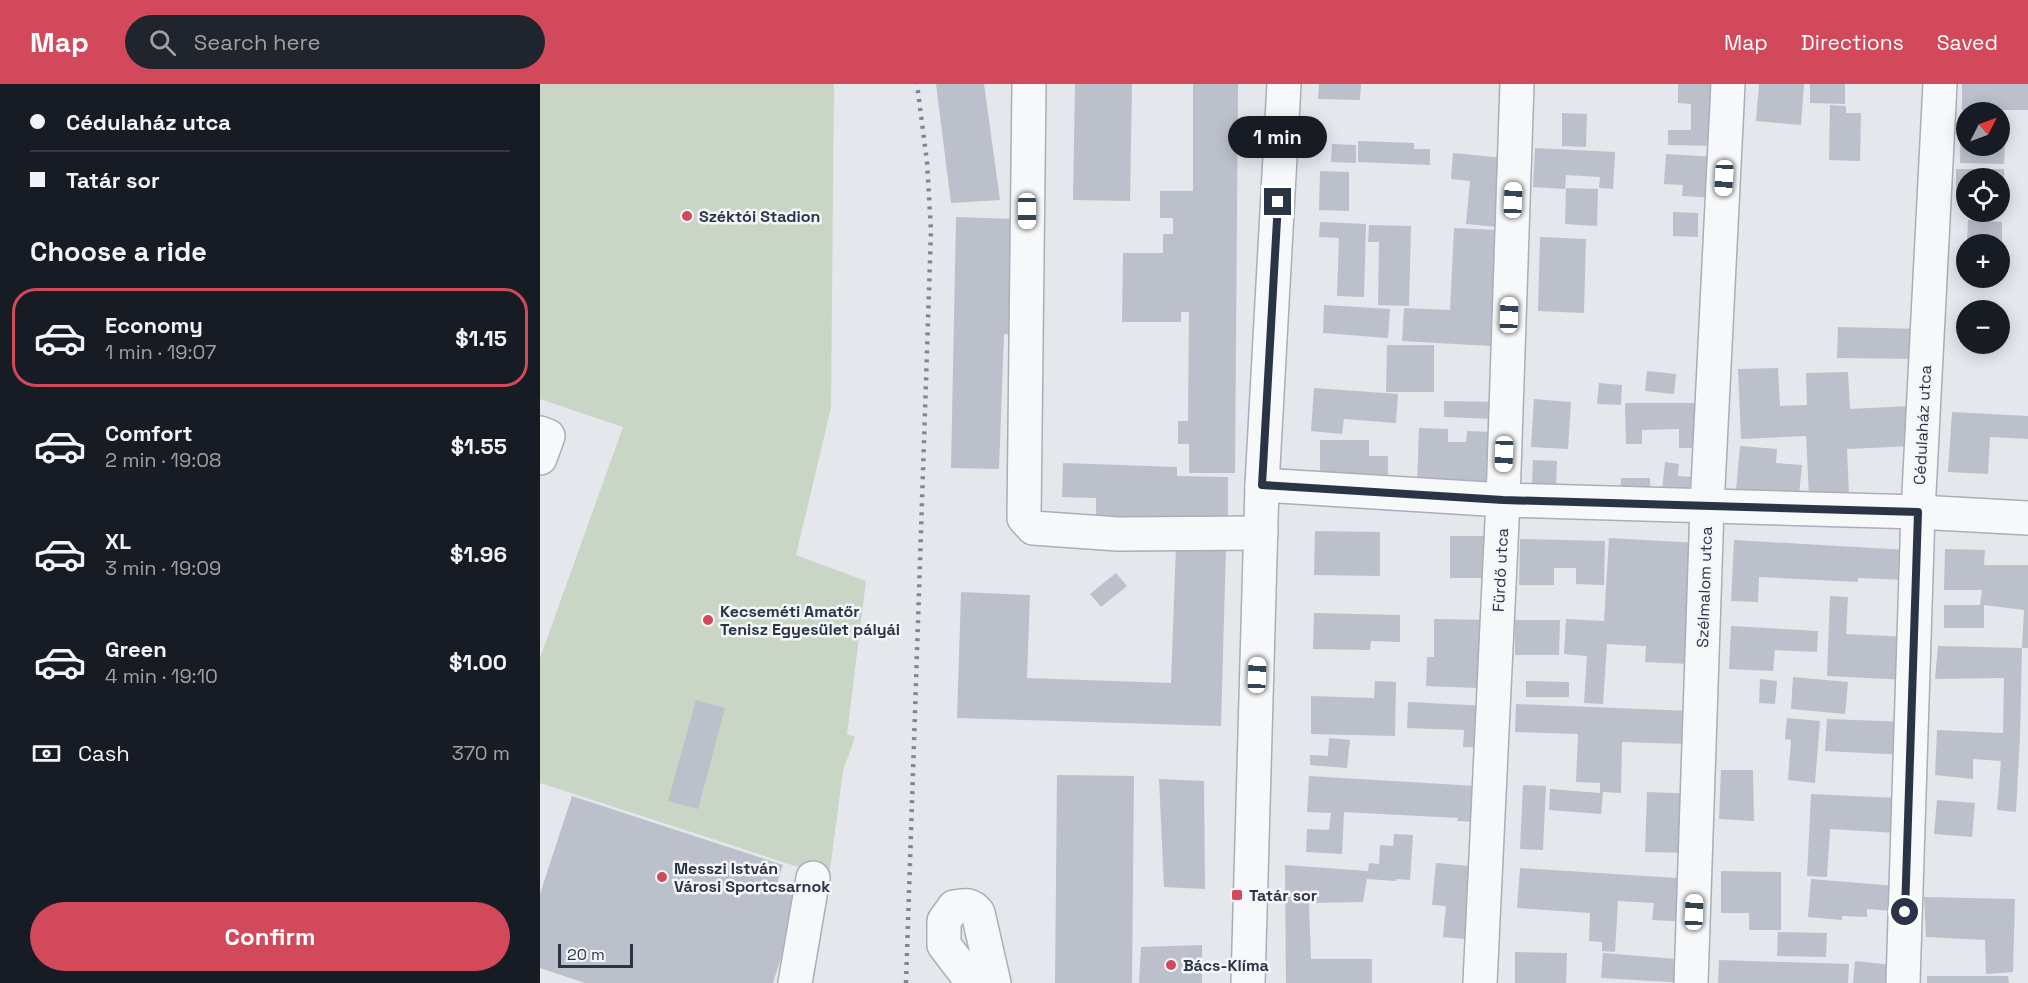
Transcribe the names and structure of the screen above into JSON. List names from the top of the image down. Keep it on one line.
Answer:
{"streets":{"street":["Cédulaház utca","Fürdő utca","Szélmalom utca"]},"places":{"other":["Széktói Stadion","Kecseméti Amatőr Tenisz Egyesület pályái","Messzi István Városi Sportcsarnok","Bács-Klíma"],"transit":["Tatár sor"]},"scale_bar":"20 m","north":"top right","page":{"header":"Map","search":"Search here","nav":["Map","Directions","Saved"],"banner":["Cédulaház utca","Tatár sor"],"map_buttons":["+","−"],"bubble":"1 min","heading":"Choose a ride","list":[{"name":"Economy","note":"1 min · 19:07","value":"$1.15"},{"name":"Comfort","note":"2 min · 19:08","value":"$1.55"},{"name":"XL","note":"3 min · 19:09","value":"$1.96"},{"name":"Green","note":"4 min · 19:10","value":"$1.00"}],"pay":["Cash","370 m"],"buttons":"Confirm","scale":"20 m"}}
